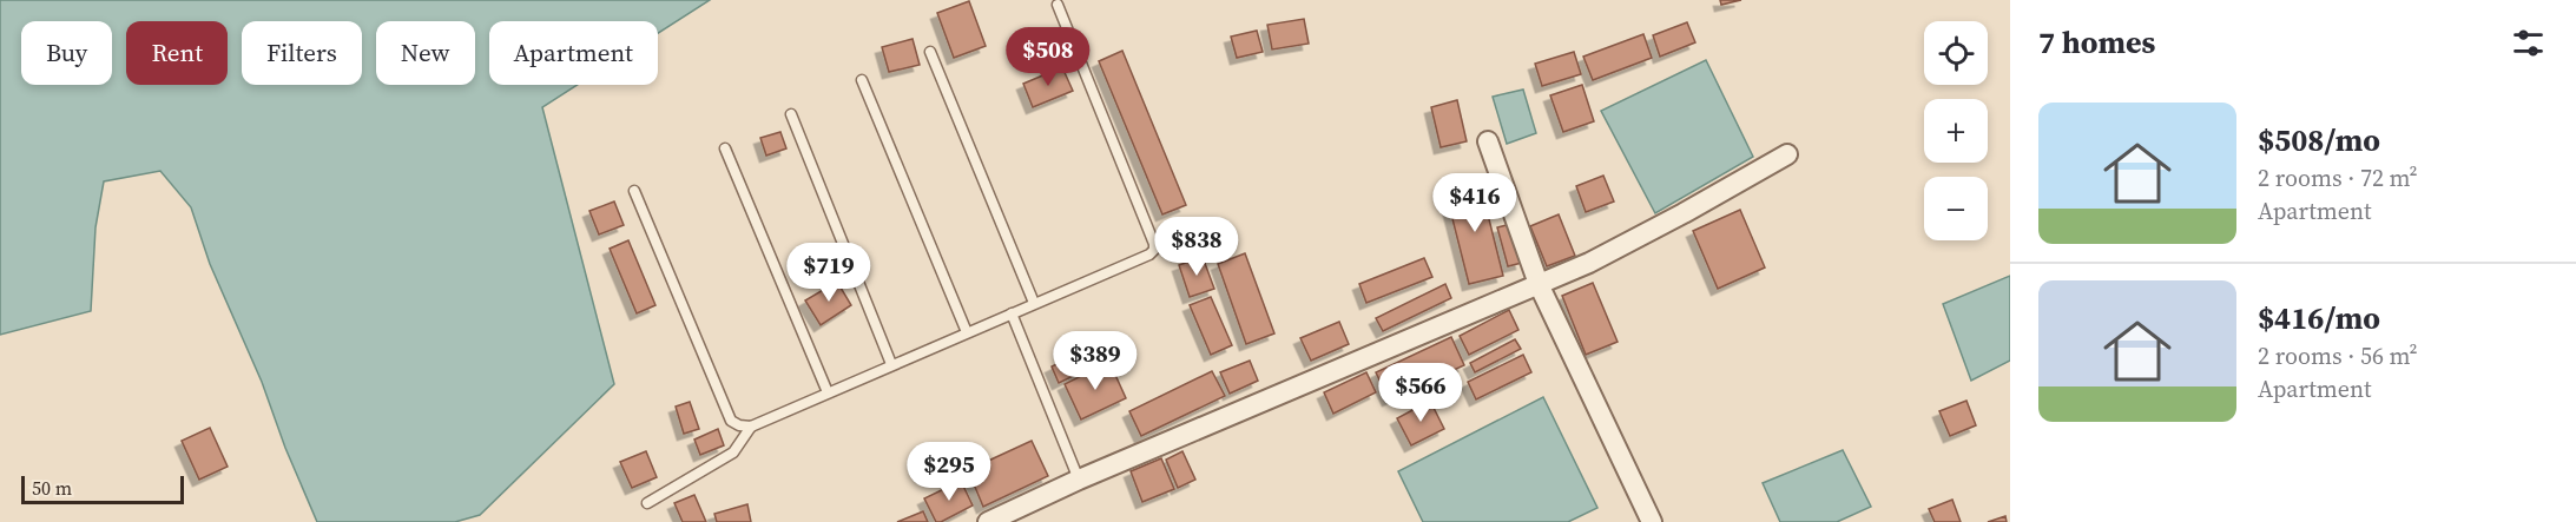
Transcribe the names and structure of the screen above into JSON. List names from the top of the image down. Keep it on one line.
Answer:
{"scale_bar":"50 m","page":{"heading":"7 homes","map_buttons":["+","−"],"chip":["Buy","Rent","Filters","New","Apartment"],"price":["$508","$416","$838","$719","$389","$566","$295"],"list":[{"name":"$508/mo","note":"2 rooms · 72 m² · Apartment"},{"name":"$416/mo","note":"2 rooms · 56 m² · Apartment"}],"scale":"50 m"}}
